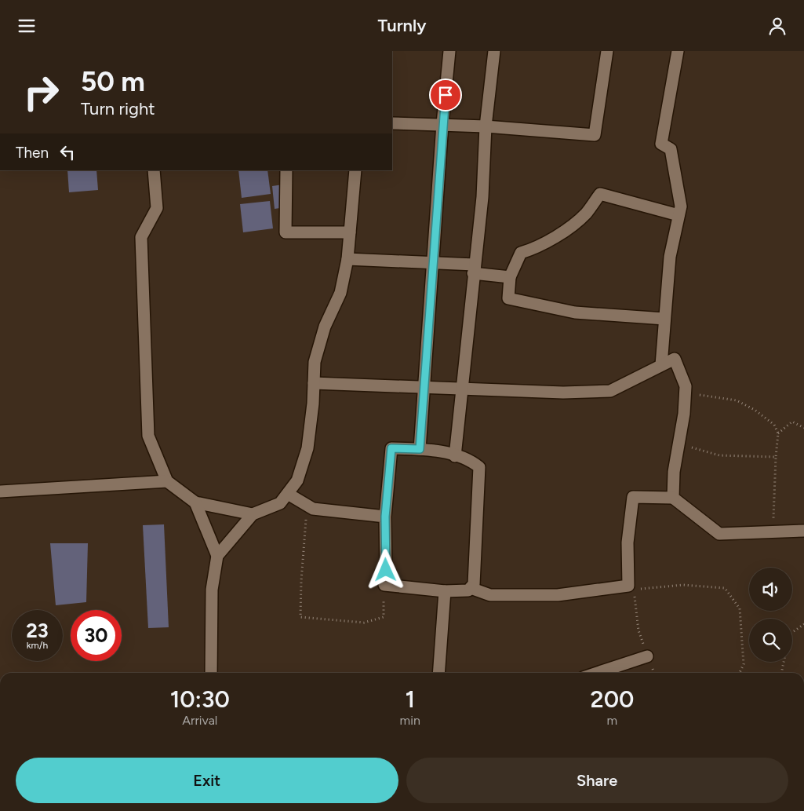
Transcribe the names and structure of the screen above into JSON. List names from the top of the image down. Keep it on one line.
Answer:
{"page":{"header":"Turnly","turn":["50 m","Turn right"],"then":"Then","speed":"23 km/h","limit":"30","eta":["10:30","Arrival","1","min","200","m"],"buttons":["Exit","Share"]}}
